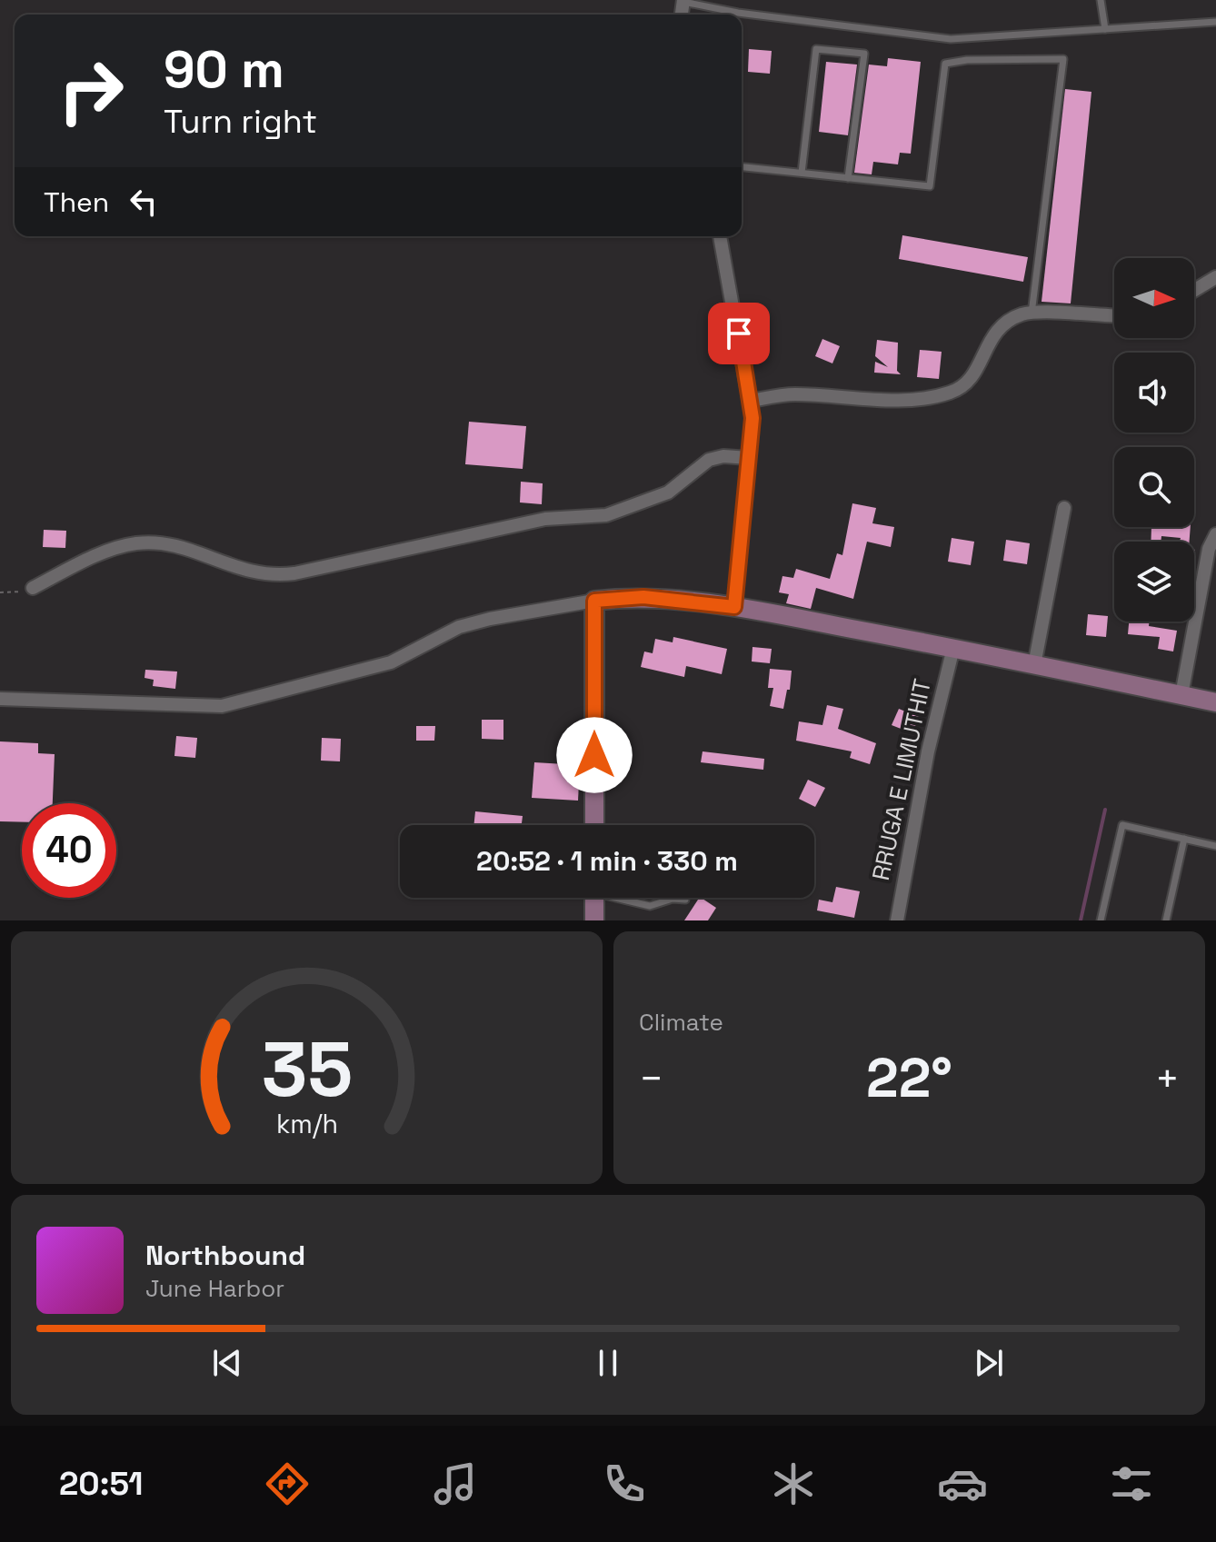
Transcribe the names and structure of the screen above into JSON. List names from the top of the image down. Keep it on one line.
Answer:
{"streets":{"street":["RRUGA E LIMUTHIT"]},"north":"right","page":{"turn":["90 m","Turn right"],"then":"Then","limit":"40","trip":"20:52 · 1 min · 330 m","tile":"Climate","heat":["−","22°","+"],"song":["Northbound","June Harbor"],"tabs":"20:51","gauge":["35","km/h"]}}
